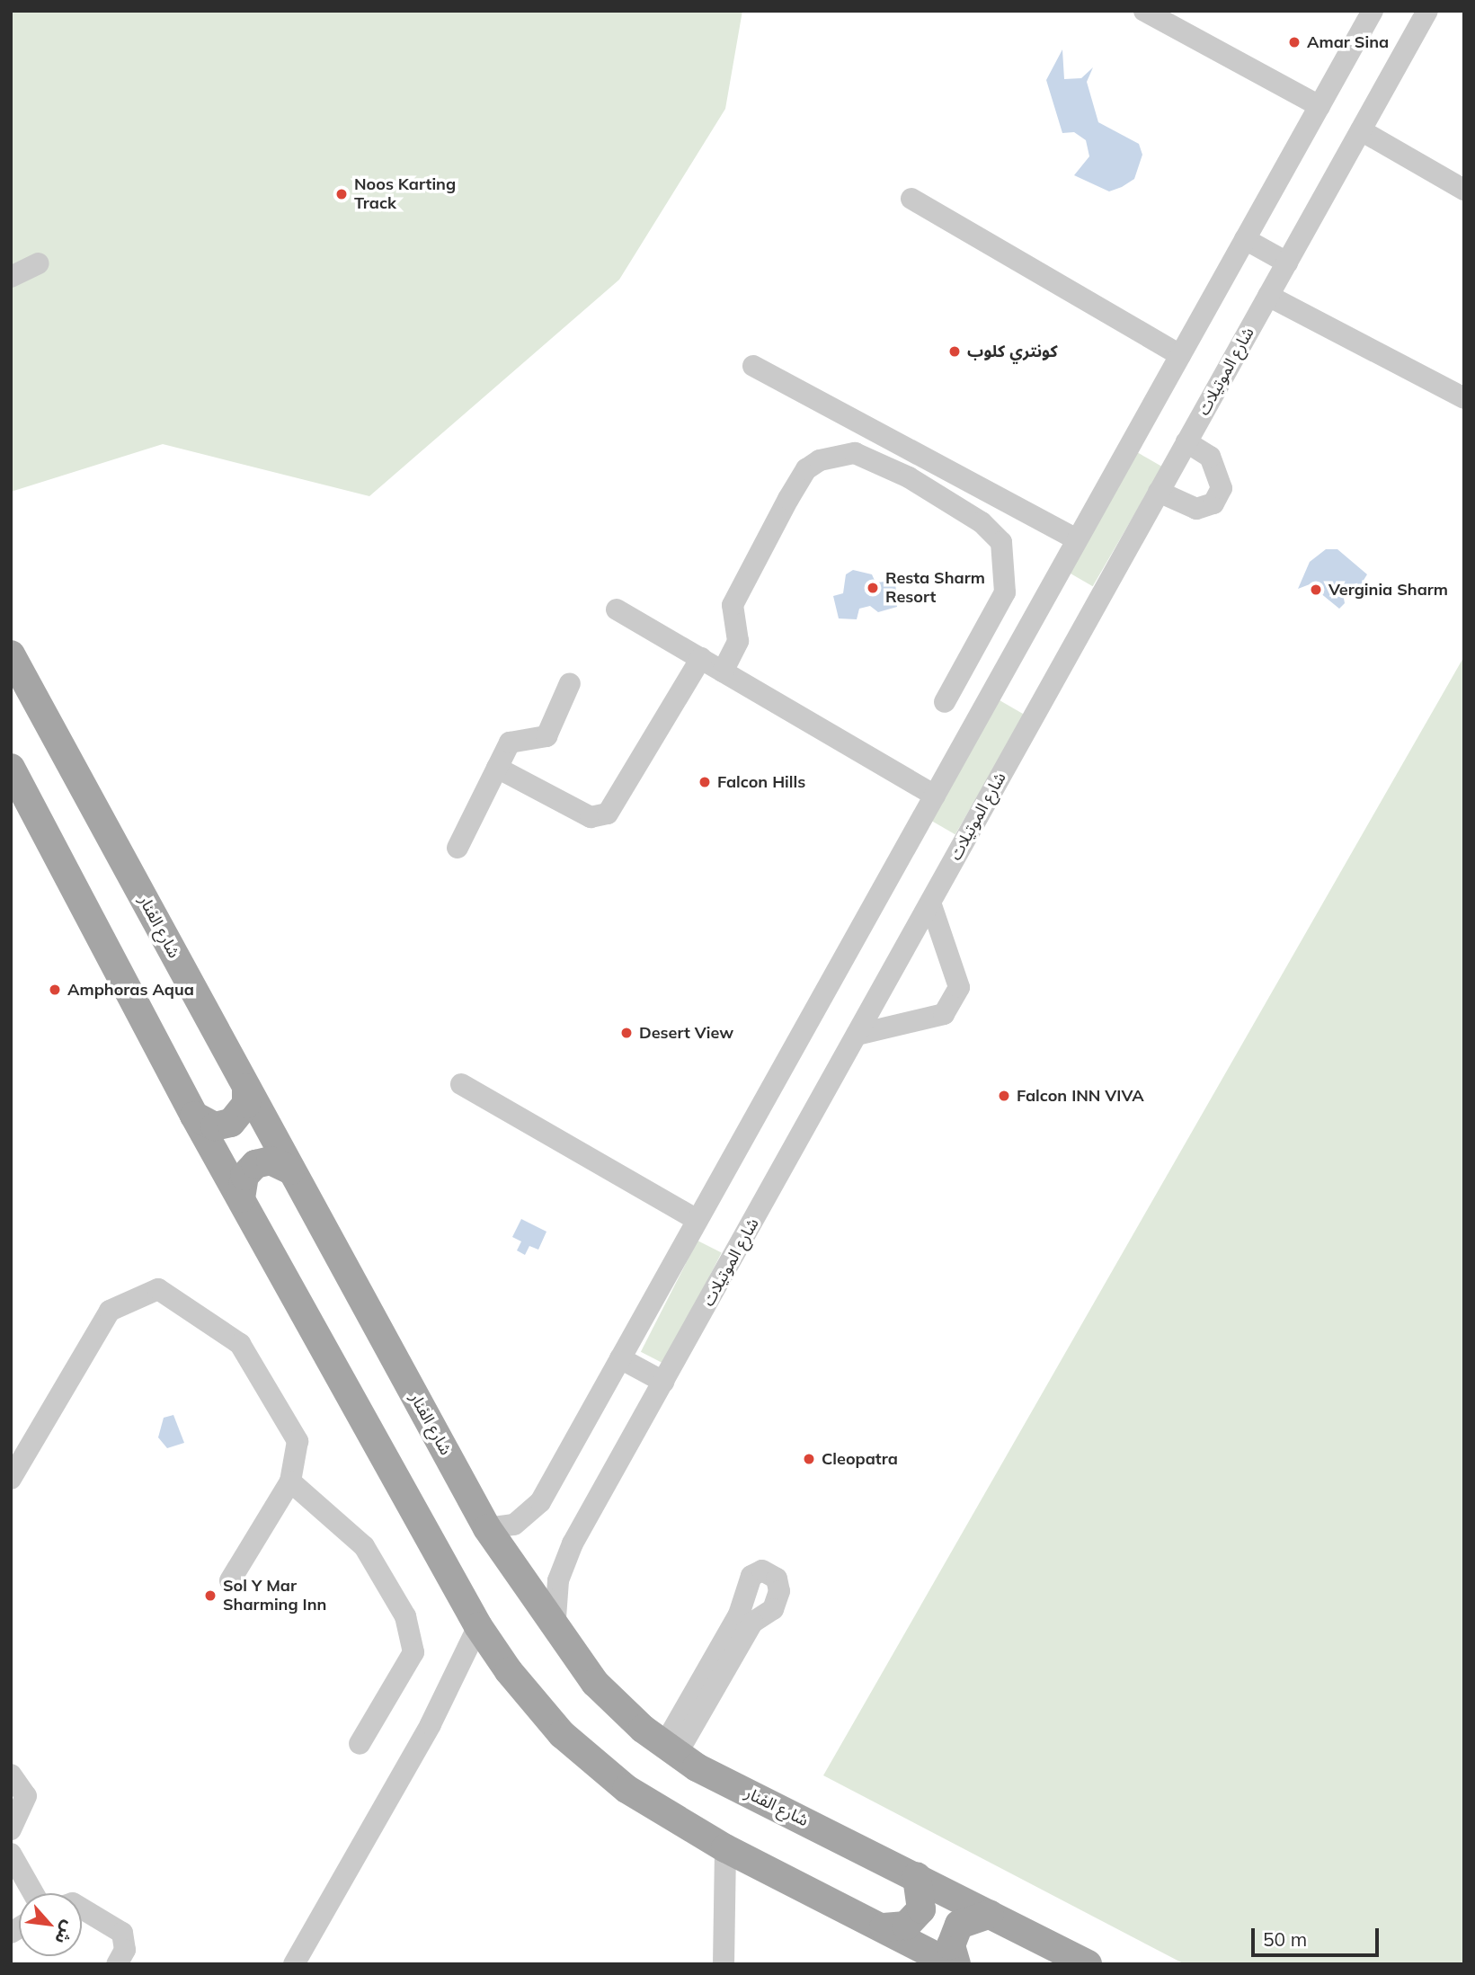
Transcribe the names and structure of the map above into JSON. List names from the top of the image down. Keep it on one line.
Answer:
{"streets":{"main road":["شارع الفنار"],"street":["شارع الموتيلات"]},"crossings":[["شارع الموتيلات","شارع الفنار"]],"places":["Amar Sina","Noos Karting Track","كونتري كلوب","Resta Sharm Resort","Verginia Sharm","Falcon Hills","Amphoras Aqua","Desert View","Falcon INN VIVA","Cleopatra","Sol Y Mar Sharming Inn"],"scale_bar":"50 m","north":"bottom right"}
